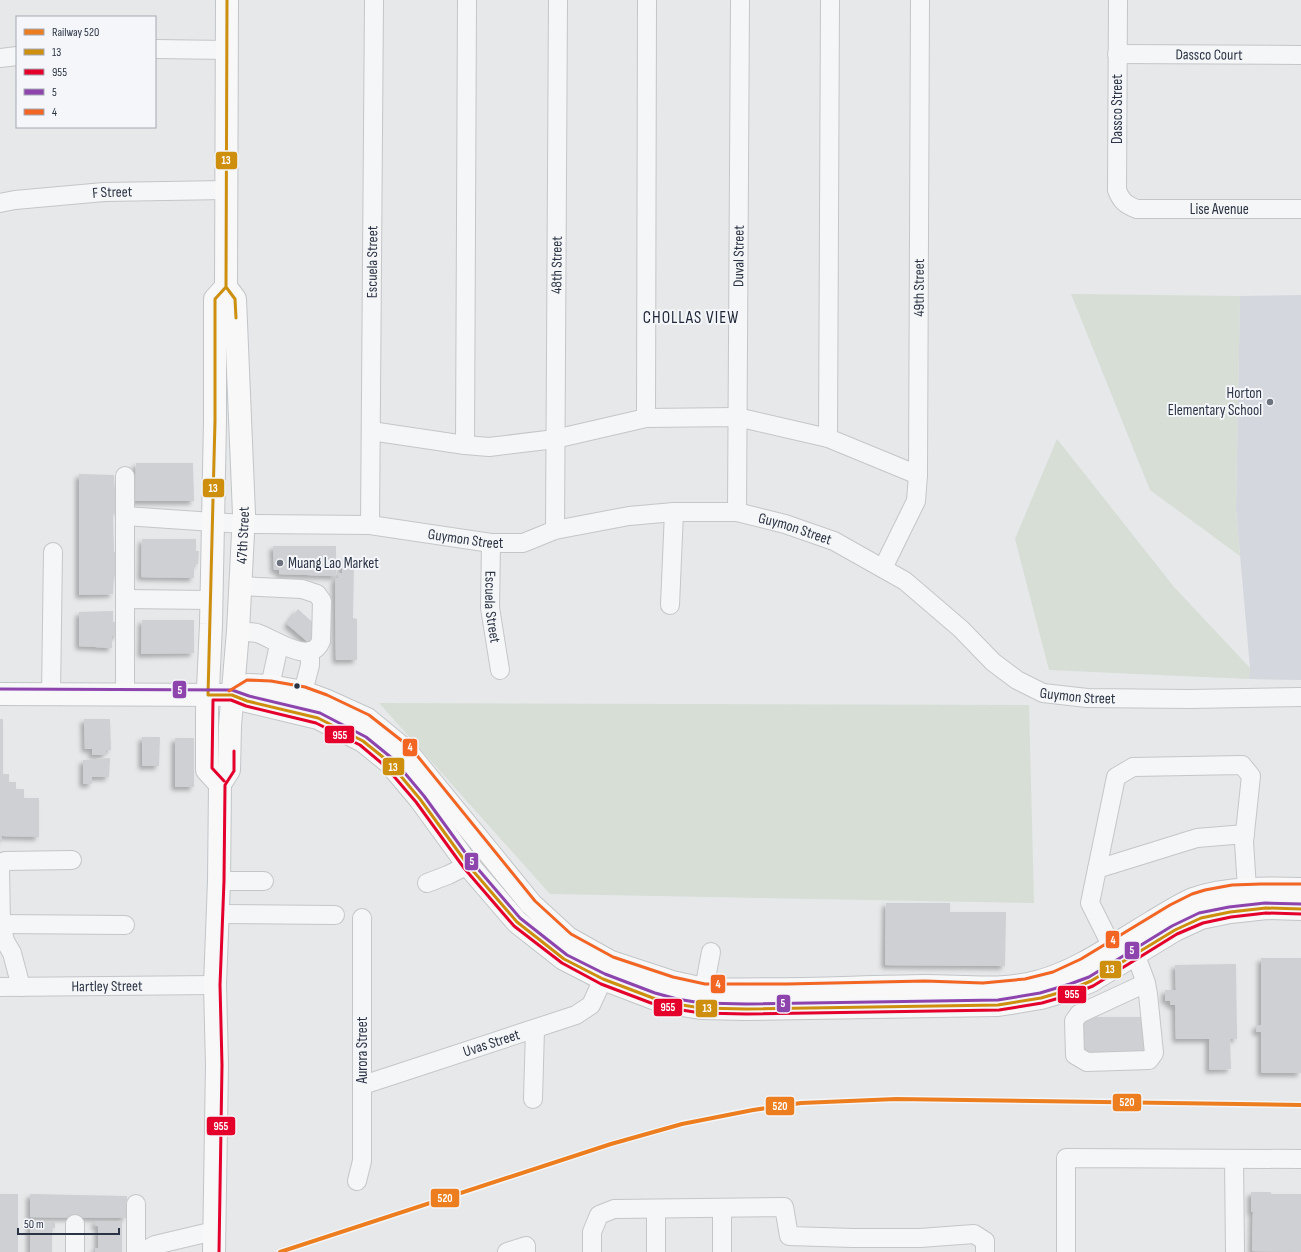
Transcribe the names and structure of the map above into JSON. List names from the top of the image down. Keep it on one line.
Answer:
{"streets":{"main road":["47th Street"],"street":["Dassco Court","Dassco Street","F Street","Lise Avenue","Duval Street","Escuela Street","48th Street","49th Street","Guymon Street","Hartley Street","Uvas Street","Aurora Street"]},"crossings":[["Dassco Court","Dassco Street"],["Dassco Street","Lise Avenue"],["F Street","47th Street"],["Duval Street","Guymon Street"],["Escuela Street","Guymon Street"],["48th Street","Guymon Street"],["49th Street","Guymon Street"],["Guymon Street","47th Street"],["47th Street","Hartley Street"],["Uvas Street","Aurora Street"]],"districts":["CHOLLAS VIEW"],"places":["Horton Elementary School","Muang Lao Market"],"lines":["transit line 13","transit line 4","transit line 5","transit line 955","rail line 520"],"legend":["Railway 520","13","955","5","4"],"scale_bar":"50 m"}
